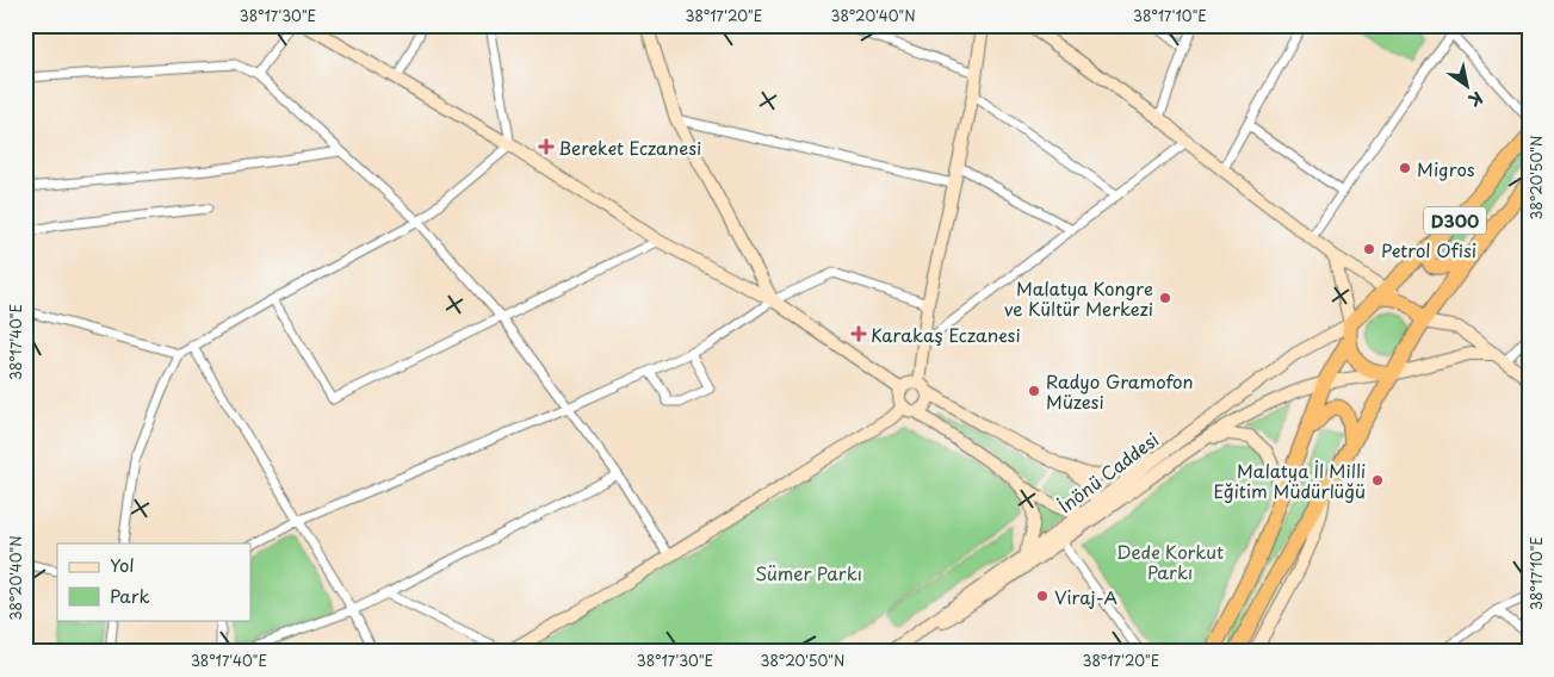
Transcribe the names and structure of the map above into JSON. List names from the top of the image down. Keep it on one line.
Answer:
{"streets":{"highway":["D300"],"main road":["İnönü Caddesi"]},"crossings":[["D300","İnönü Caddesi"]],"parks":["Dede Korkut Parkı","Sümer Parkı"],"places":{"health":["Bereket Eczanesi","Karakaş Eczanesi"],"other":["Migros","Petrol Ofisi","Malatya Kongre ve Kültür Merkezi","Radyo Gramofon Müzesi","Malatya İl Milli Eğitim Müdürlüğü","Viraj-A"]},"legend":["Yol","Park"],"north":"bottom right","coordinates":["38°17'30\"E","38°17'20\"E","38°20'40\"N","38°17'10\"E","38°20'50\"N","38°17'40\"E"]}
